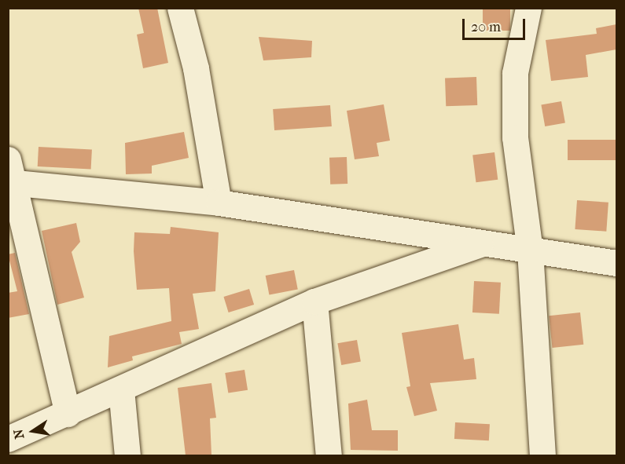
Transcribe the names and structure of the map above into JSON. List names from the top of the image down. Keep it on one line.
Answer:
{"scale_bar":"20 m","north":"left"}
